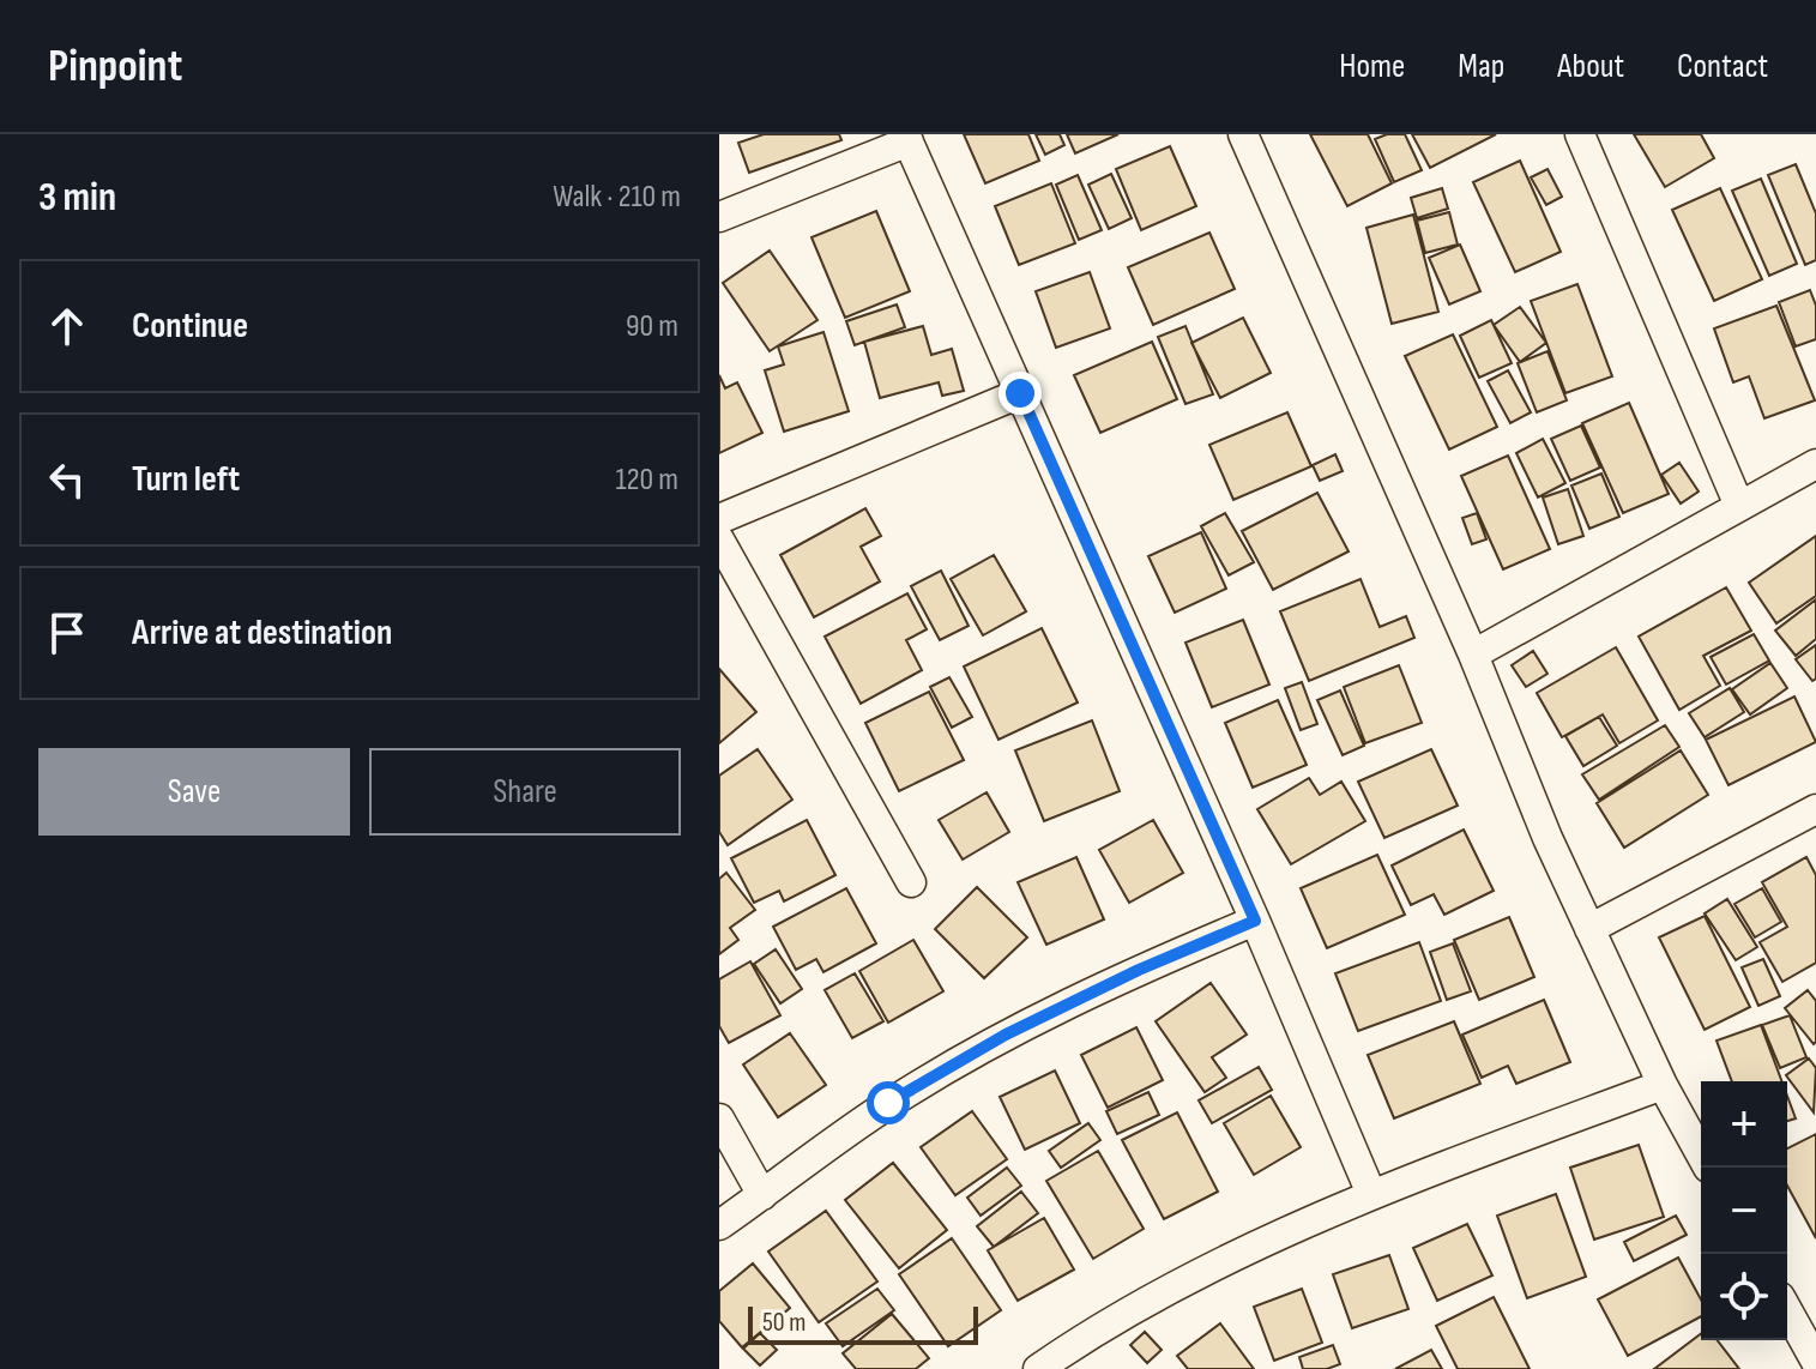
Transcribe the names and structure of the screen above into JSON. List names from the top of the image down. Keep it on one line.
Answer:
{"scale_bar":"50 m","page":{"header":"Pinpoint","nav":["Home","Map","About","Contact"],"heading":["3 min","Walk · 210 m"],"list":[["Continue","90 m"],["Turn left","120 m"],"Arrive at destination"],"buttons":["Save","Share"],"map_buttons":["+","−"],"scale":"50 m"}}
